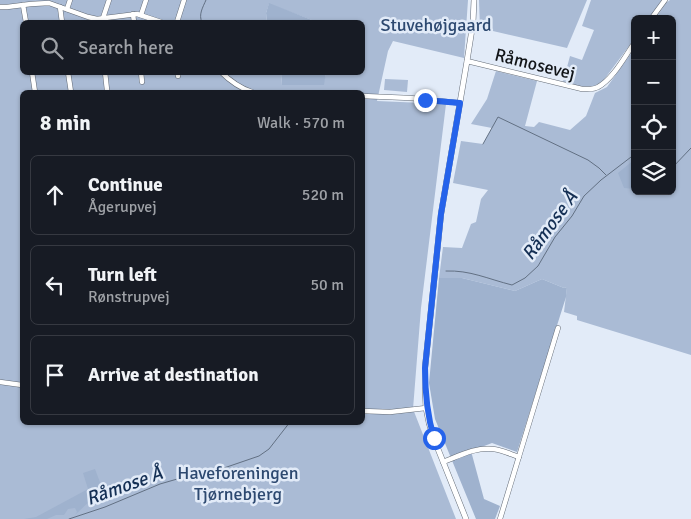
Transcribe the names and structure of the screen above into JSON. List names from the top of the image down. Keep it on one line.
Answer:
{"streets":{"street":["Råmosevej"]},"water":["Råmose Å"],"parks":["Stuvehøjgaard","Haveforeningen Tjørnebjerg"],"page":{"map_buttons":["+","−"],"search":"Search here","heading":["8 min","Walk · 570 m"],"list":[["Continue","Ågerupvej","520 m"],["Turn left","Rønstrupvej","50 m"],"Arrive at destination"]}}
